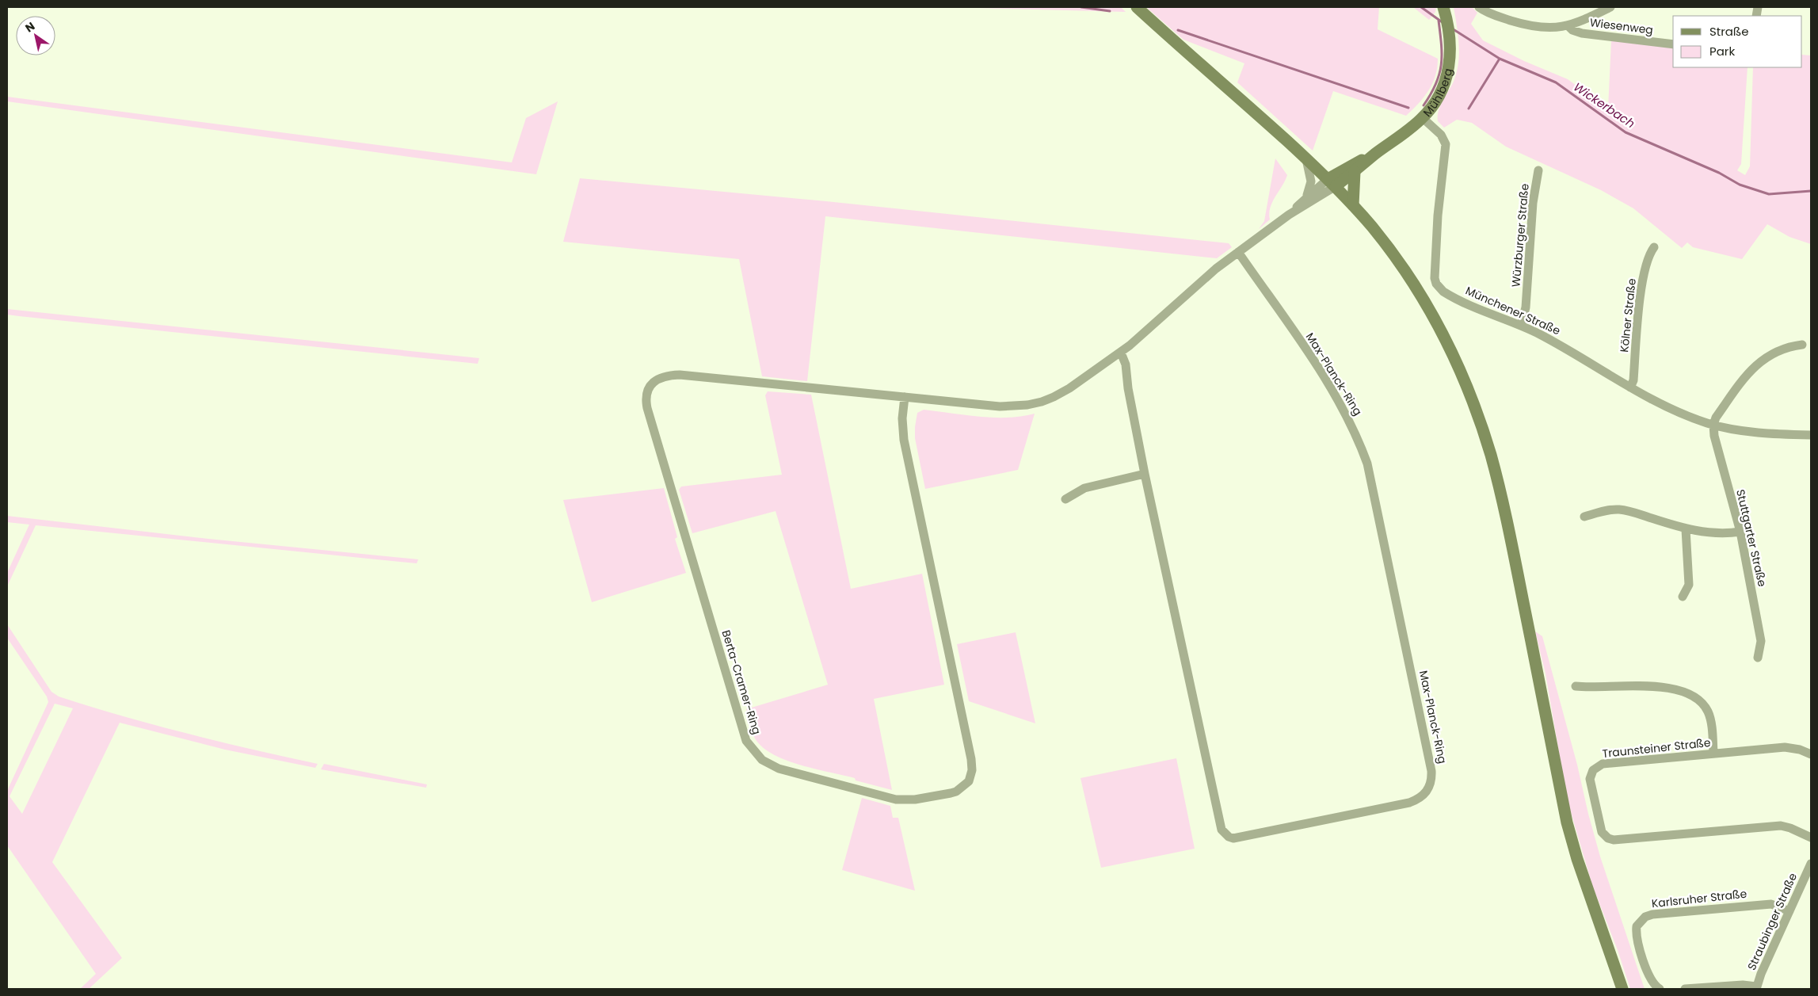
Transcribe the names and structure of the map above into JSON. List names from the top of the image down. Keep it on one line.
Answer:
{"streets":{"main road":["Mühlberg"],"street":["Wiesenweg","Würzburger Straße","Münchener Straße","Kölner Straße","Max-Planck-Ring","Stuttgarter Straße","Berta-Cramer-Ring","Traunsteiner Straße","Karlsruher Straße","Straubinger Straße"]},"crossings":[["Mühlberg","Münchener Straße"],["Würzburger Straße","Münchener Straße"],["Münchener Straße","Kölner Straße"],["Münchener Straße","Stuttgarter Straße"],["Max-Planck-Ring","Berta-Cramer-Ring"],["Karlsruher Straße","Straubinger Straße"]],"water":["Wickerbach"],"legend":["Straße","Park"],"north":"top left"}
